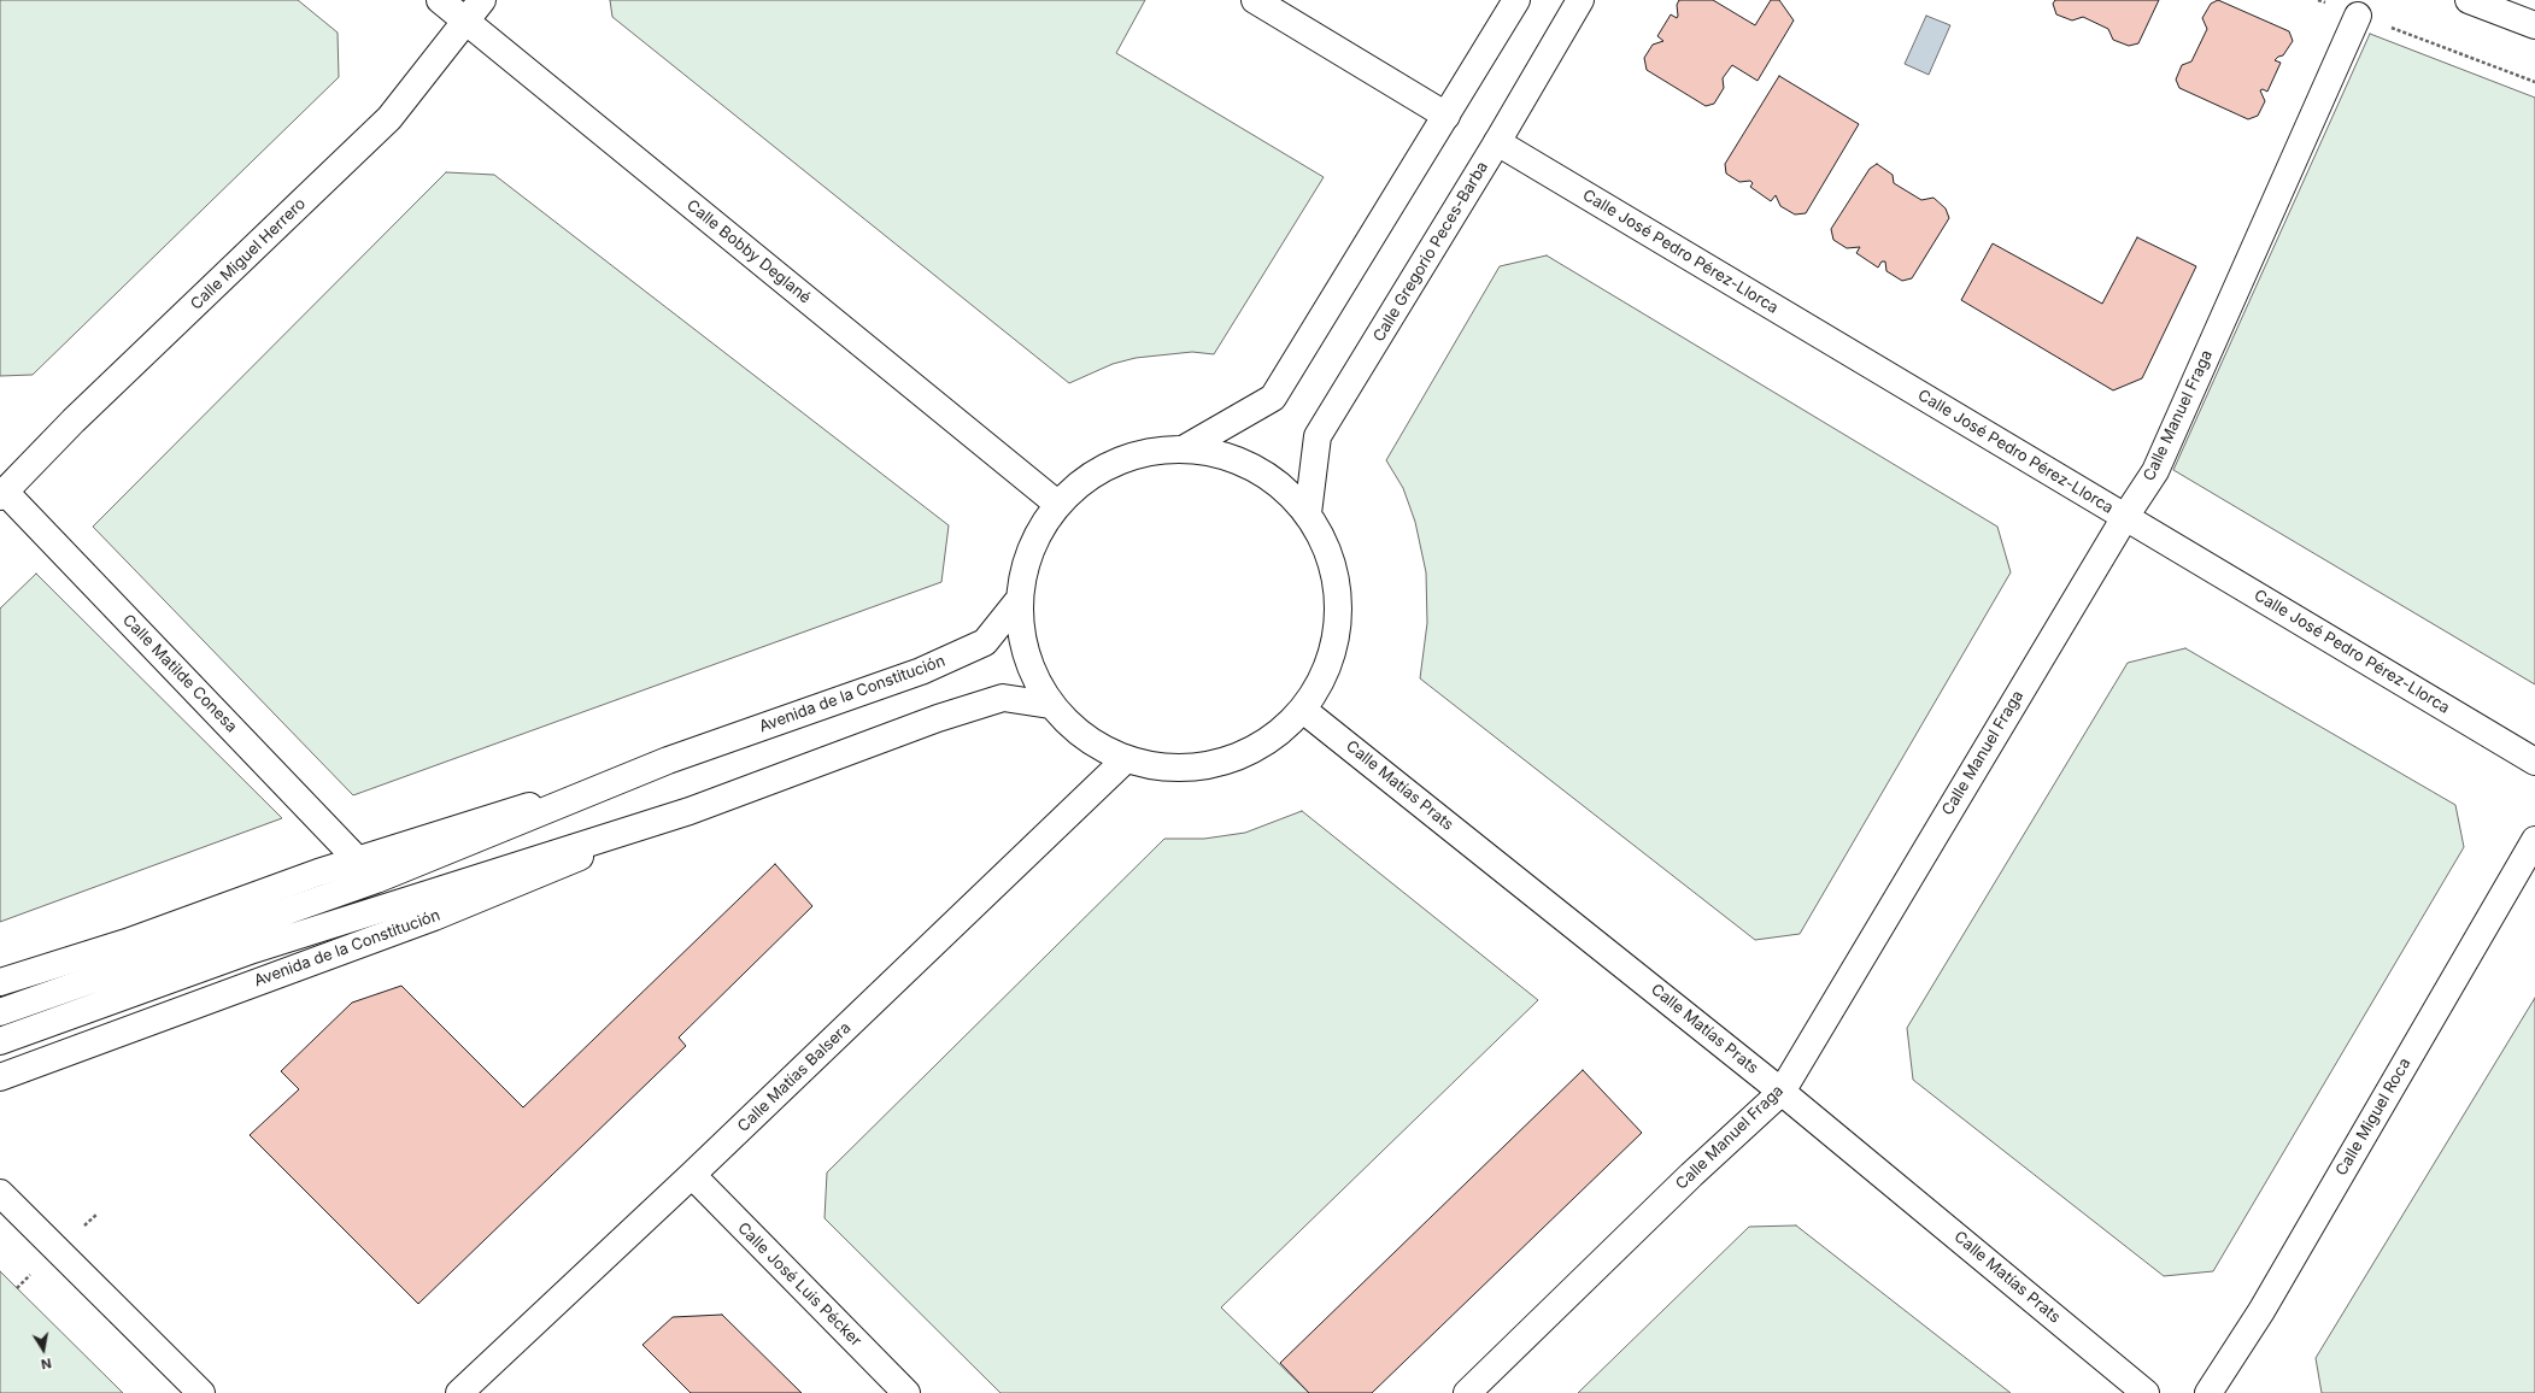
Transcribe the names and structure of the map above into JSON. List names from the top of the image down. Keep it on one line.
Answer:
{"streets":{"street":["Calle Bobby Deglané","Calle Gregorio Peces-Barba","Calle José Pedro Pérez-Llorca","Calle Miguel Herrero","Calle Manuel Fraga","Calle Matilde Conesa","Avenida de la Constitución","Calle Matías Prats","Calle Matías Balsera","Calle Miguel Roca","Calle José Luis Pécker"]},"crossings":[["Calle Bobby Deglané","Calle Miguel Herrero"],["Calle Gregorio Peces-Barba","Calle José Pedro Pérez-Llorca"],["Calle José Pedro Pérez-Llorca","Calle Manuel Fraga"],["Calle Miguel Herrero","Calle Matilde Conesa"],["Calle Manuel Fraga","Calle Matías Prats"],["Calle Matilde Conesa","Avenida de la Constitución"],["Calle Matías Balsera","Calle José Luis Pécker"]],"north":"bottom"}
